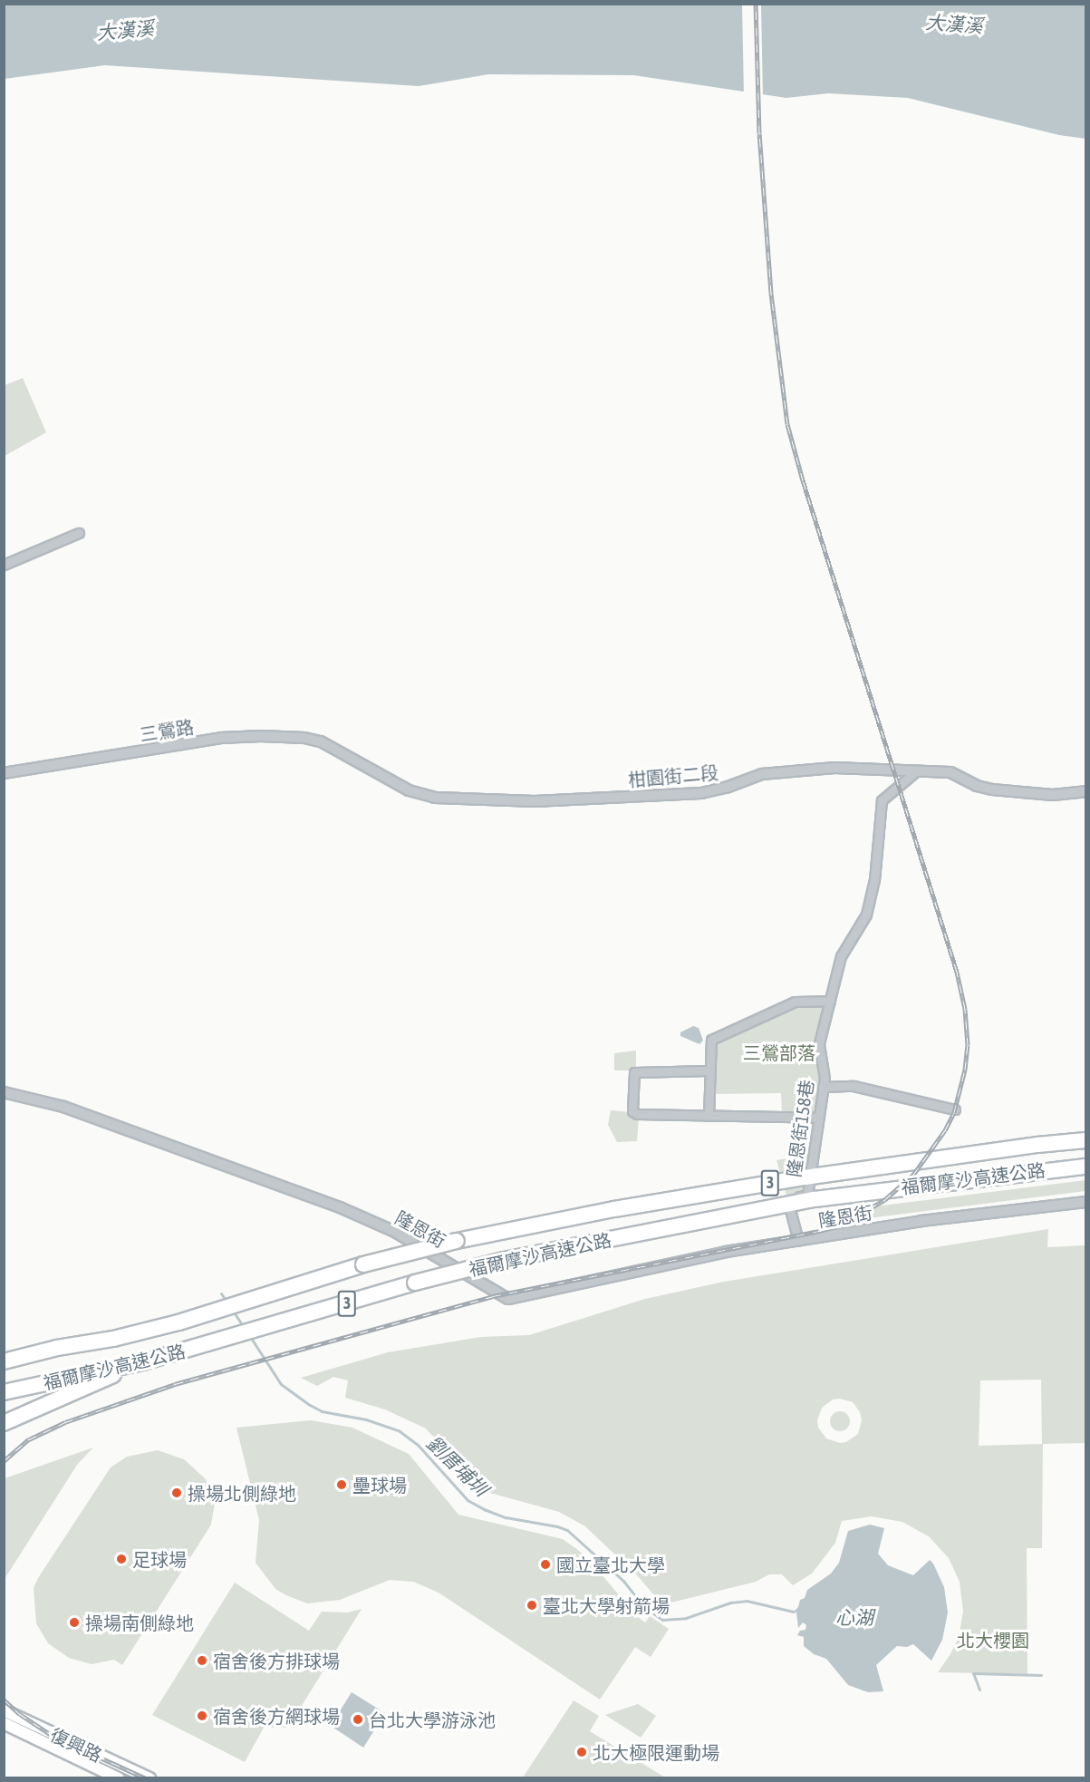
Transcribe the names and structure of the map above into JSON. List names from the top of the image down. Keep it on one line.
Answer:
{"streets":{"highway":["福爾摩沙高速公路","3"],"main road":["復興路"],"street":["三鶯路","柑園街二段","隆恩街158巷","隆恩街"]},"crossings":[["三鶯路","柑園街二段"],["柑園街二段","隆恩街158巷"],["隆恩街158巷","福爾摩沙高速公路"]],"water":["大漢溪","劉厝埔圳","心湖"],"parks":["三鶯部落","北大櫻園"],"places":["壘球場","操場北側綠地","足球場","國立臺北大學","臺北大學射箭場","操場南側綠地","宿舍後方排球場","宿舍後方網球場","台北大學游泳池","北大極限運動場"]}
